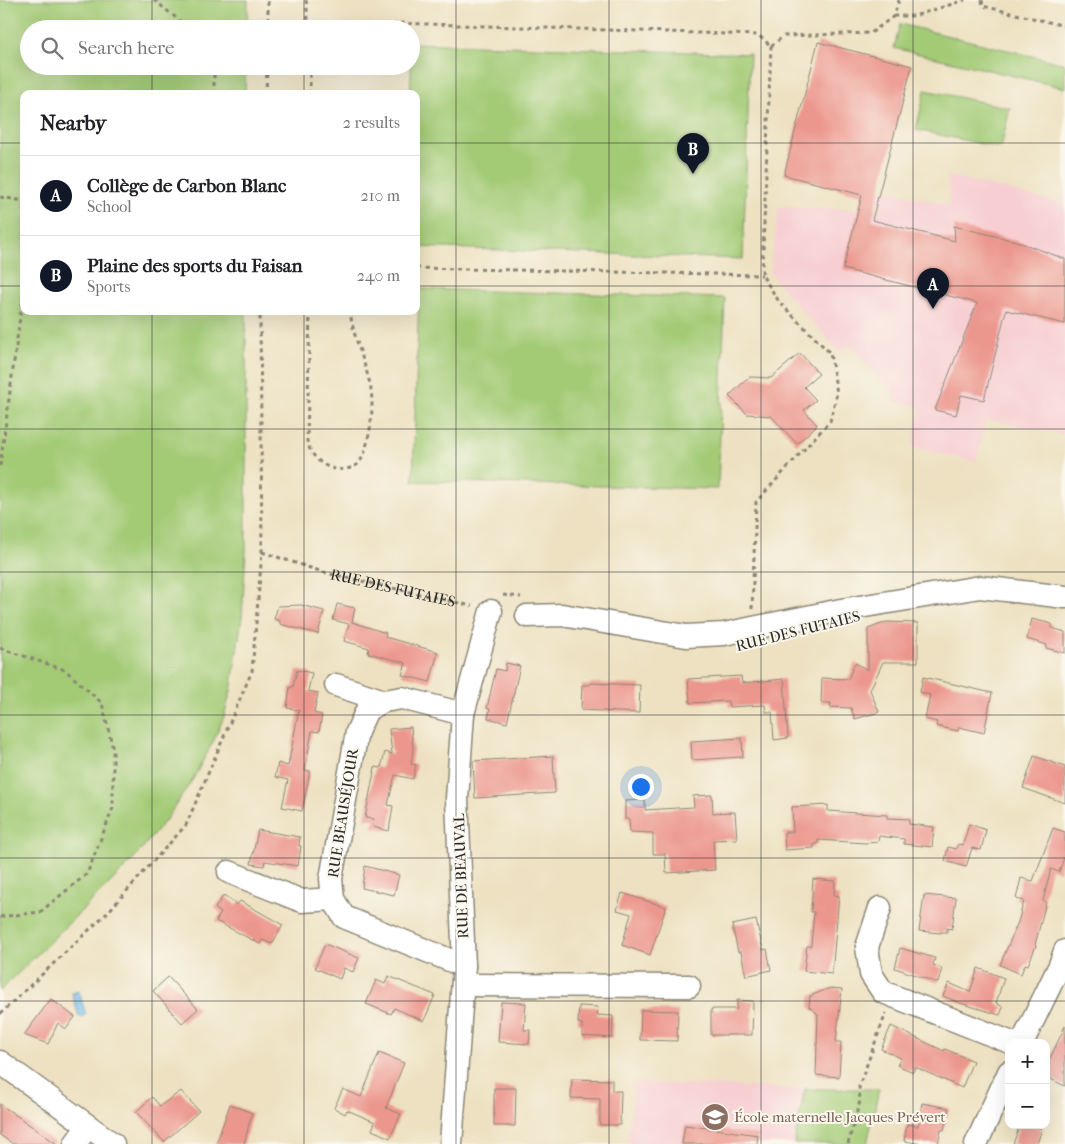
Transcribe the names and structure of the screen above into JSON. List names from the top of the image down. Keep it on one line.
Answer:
{"streets":{"street":["RUE DES FUTAIES","RUE BEAUSÉJOUR","RUE DE BEAUVAL"]},"crossings":[["RUE DES FUTAIES","RUE DE BEAUVAL"],["RUE BEAUSÉJOUR","RUE DE BEAUVAL"]],"places":{"school or university":["École maternelle Jacques Prévert"]},"page":{"search":"Search here","heading":["Nearby","2 results"],"pins":["B","A"],"list":[{"mark":"A","name":"Collège de Carbon Blanc","note":"School","value":"210 m"},{"mark":"B","name":"Plaine des sports du Faisan","note":"Sports","value":"240 m"}],"map_buttons":["+","−"]}}
